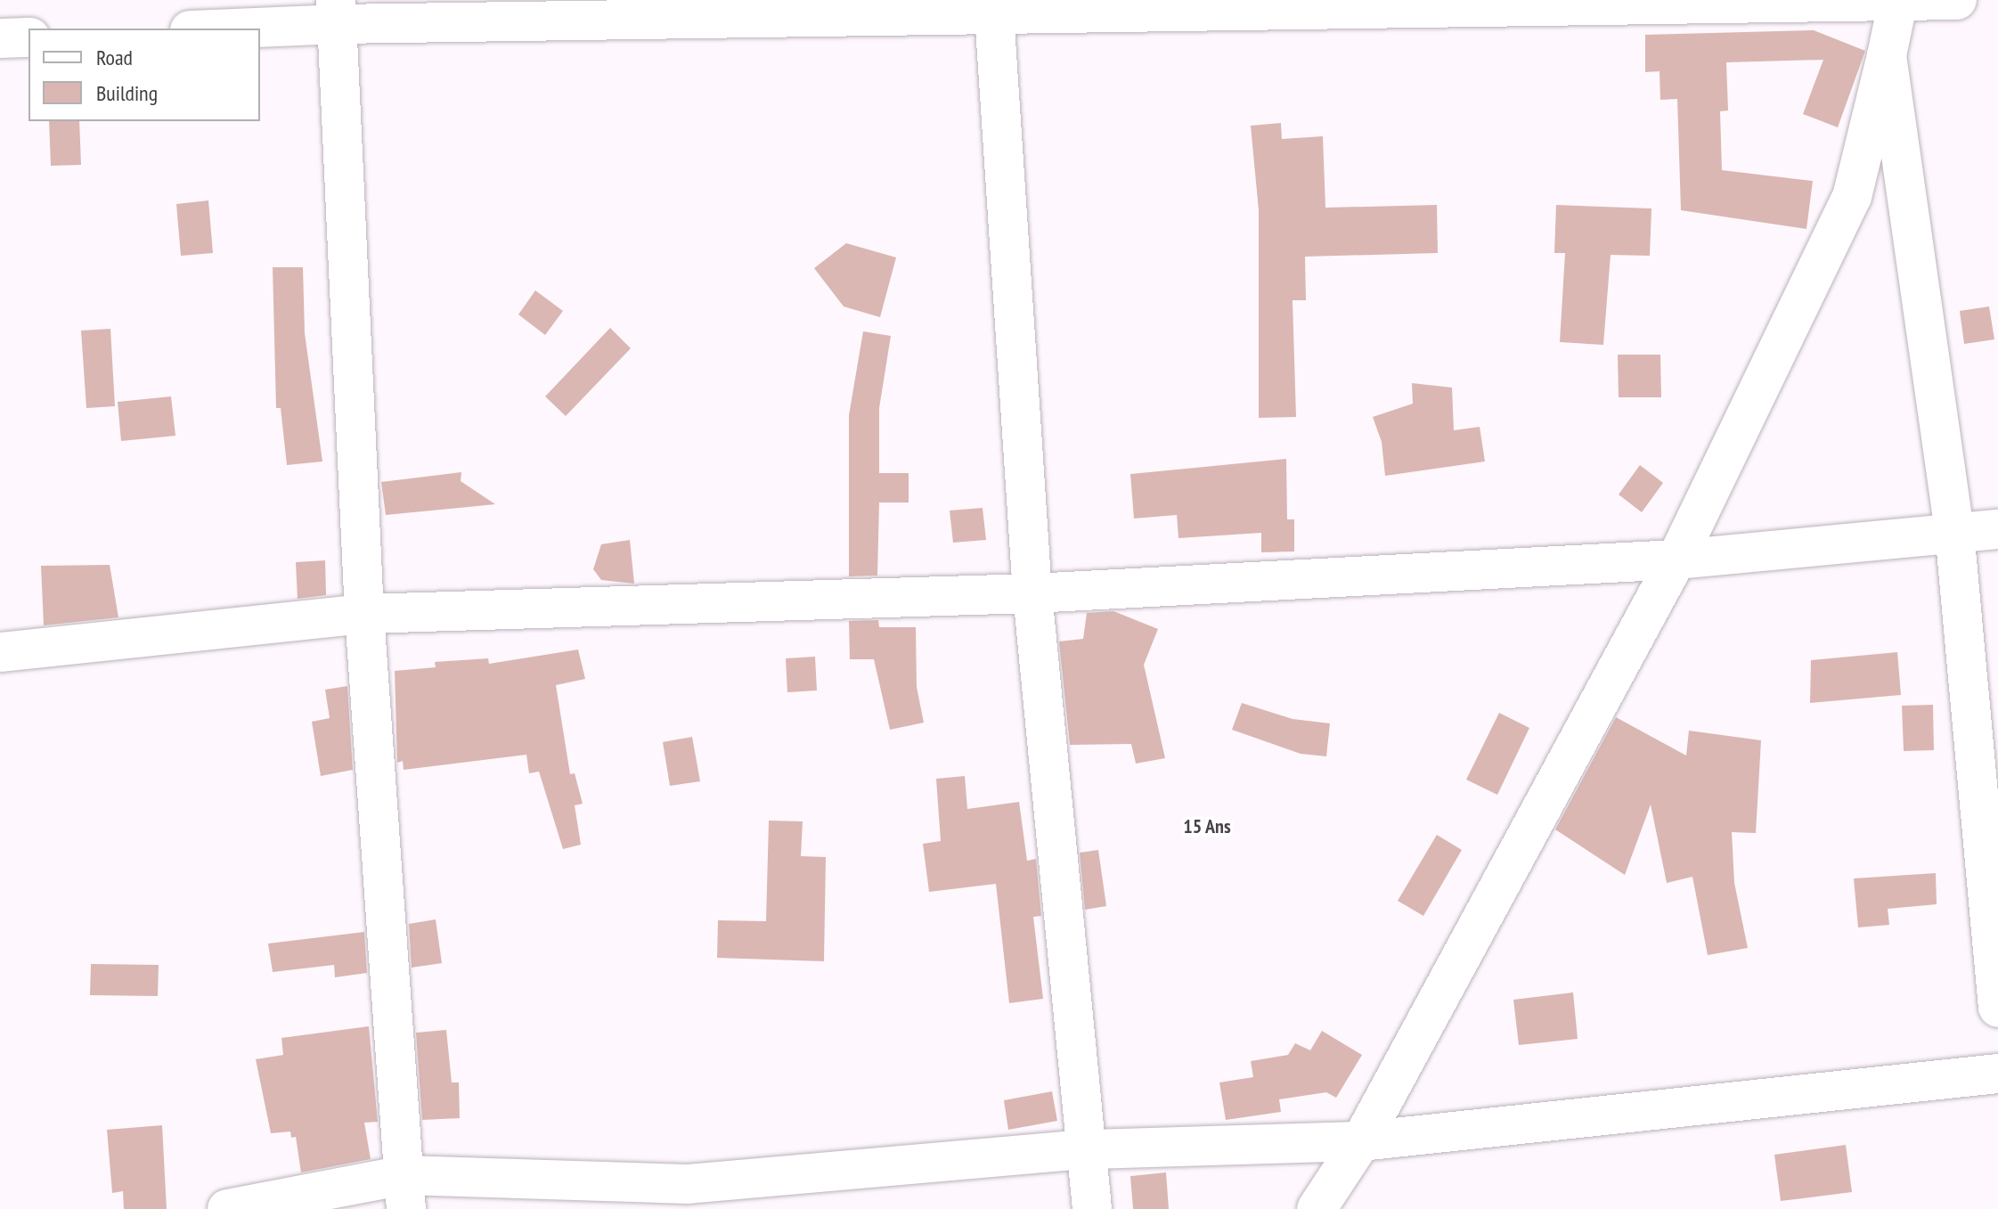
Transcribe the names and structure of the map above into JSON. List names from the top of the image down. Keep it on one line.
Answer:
{"districts":["15 Ans"],"legend":["Road","Building"]}
